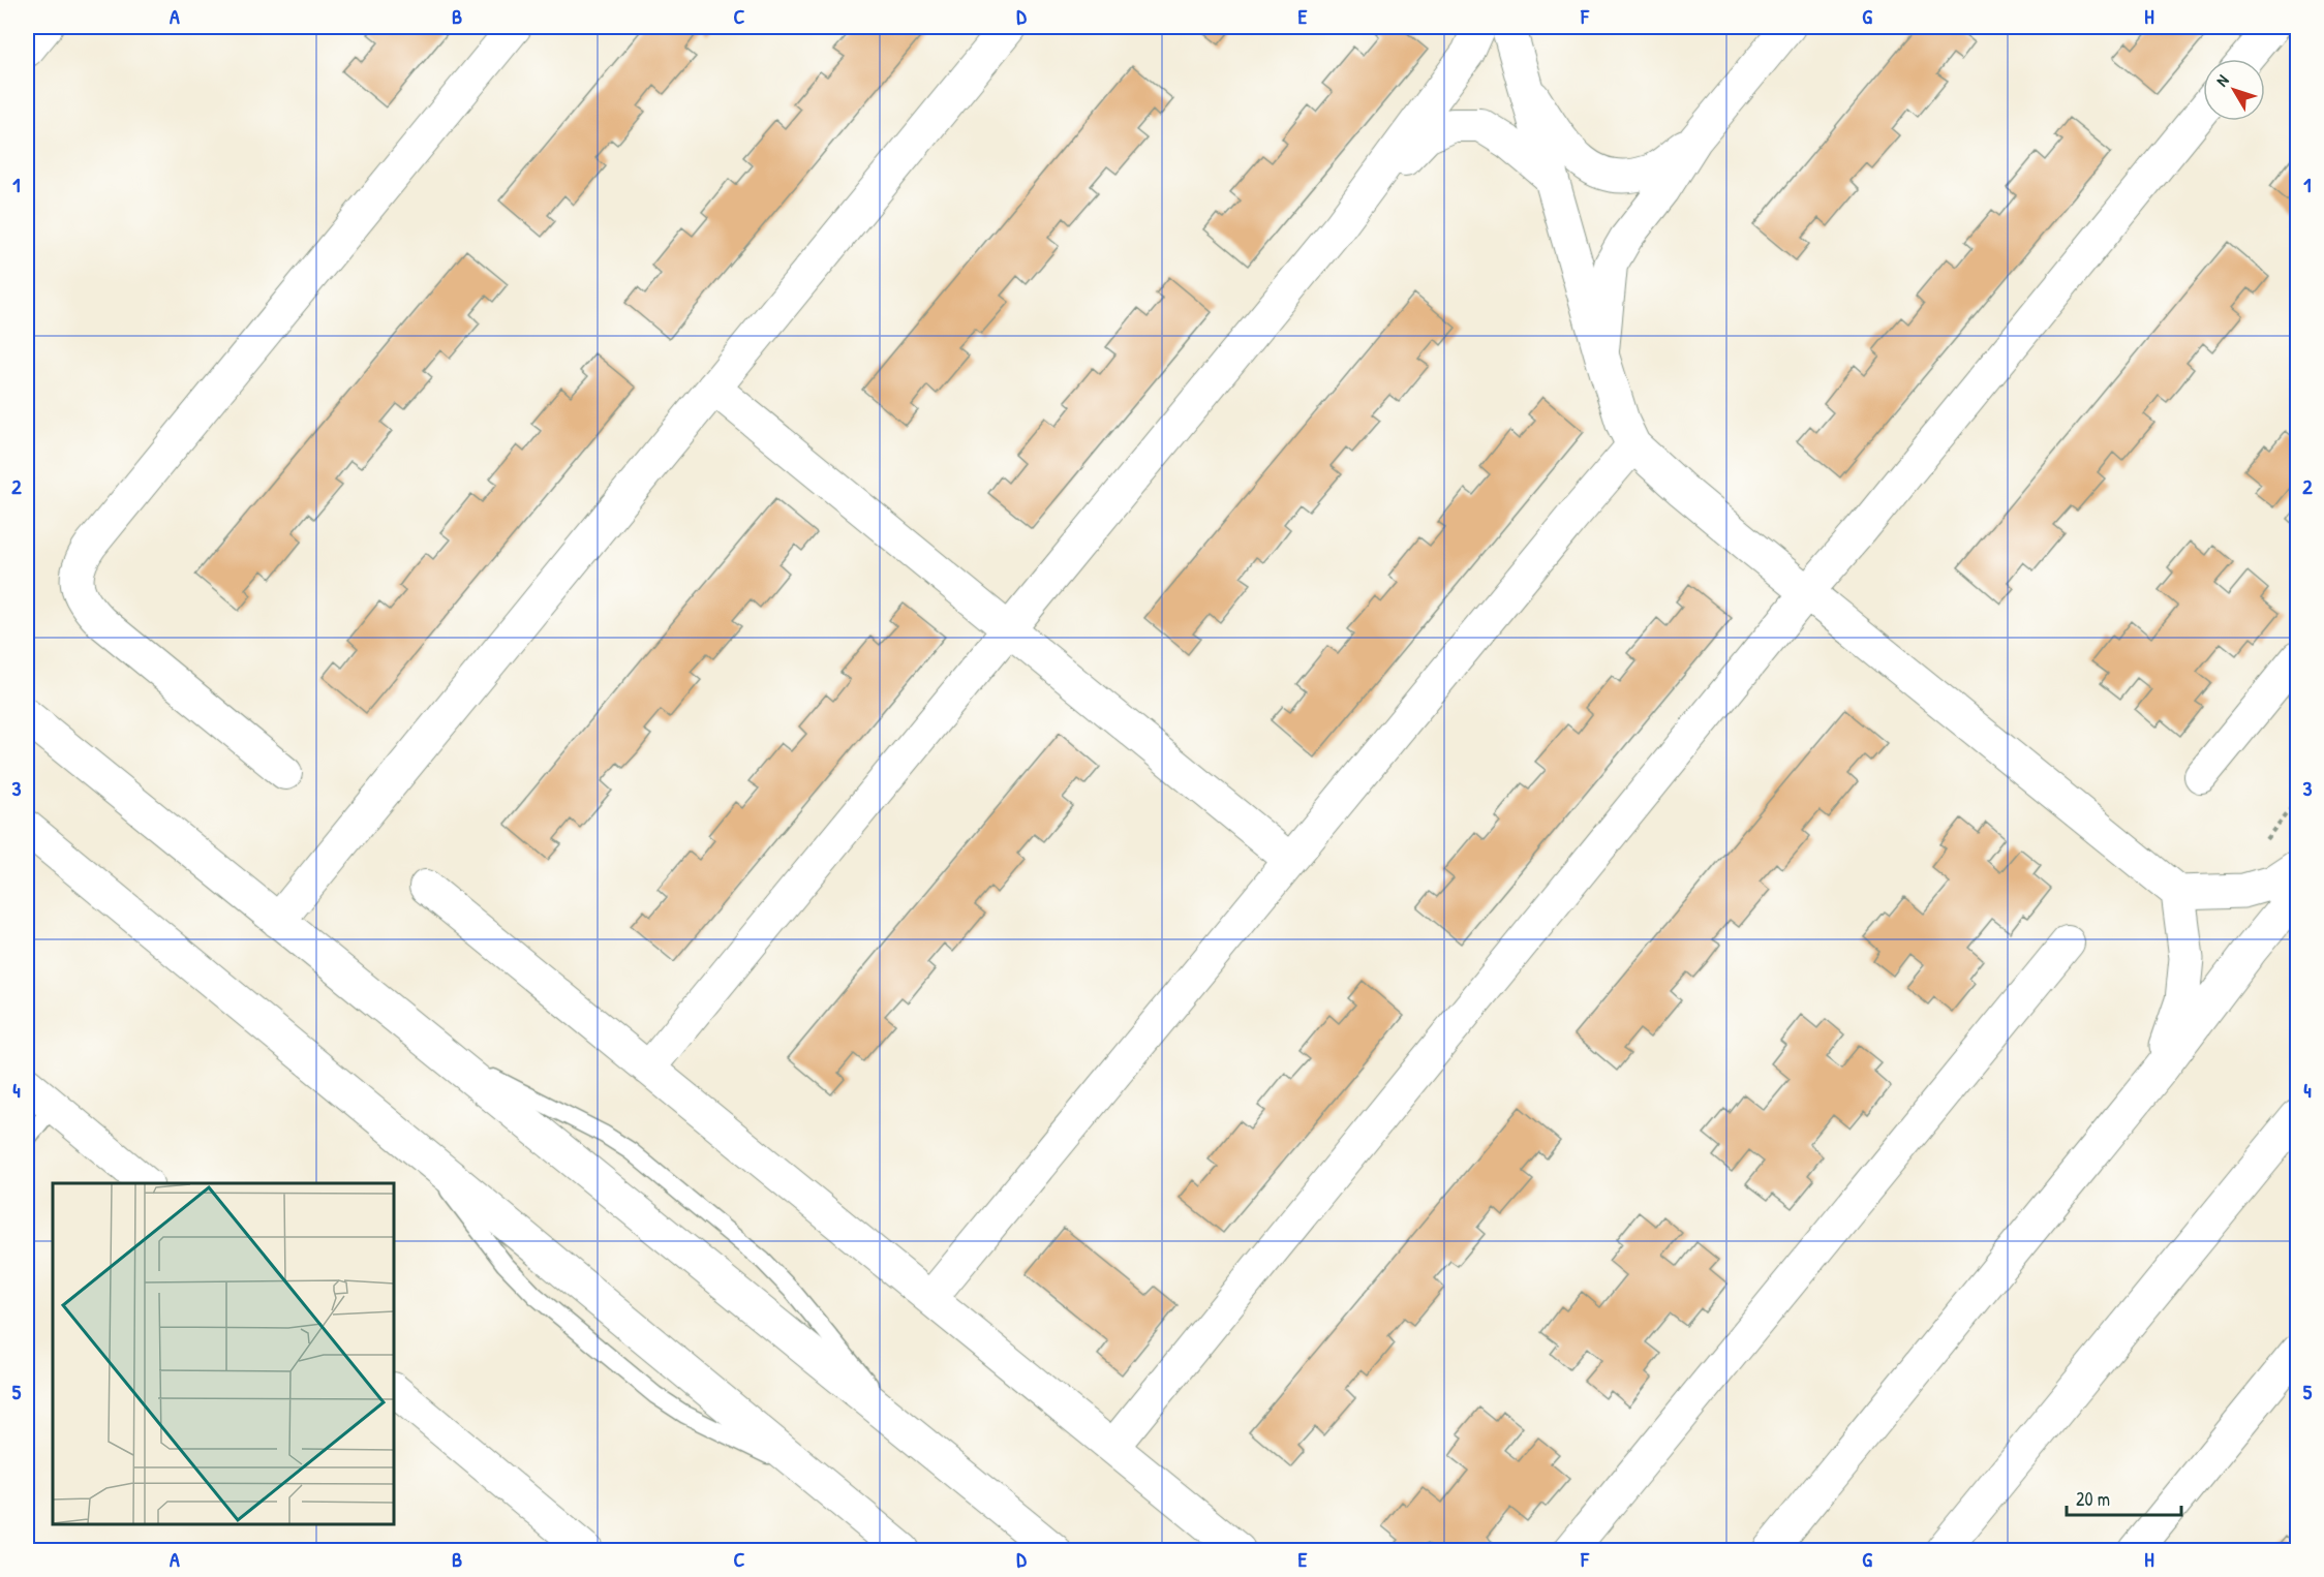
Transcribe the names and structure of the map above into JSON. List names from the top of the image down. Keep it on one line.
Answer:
{"scale_bar":"20 m","north":"top left","grid":{"columns":["A","B","C","D","E","F","G","H"],"rows":["1","2","3","4","5"]}}
